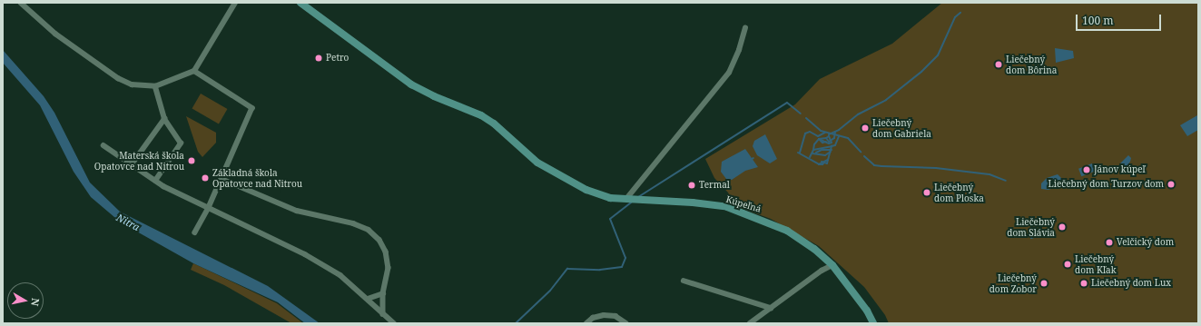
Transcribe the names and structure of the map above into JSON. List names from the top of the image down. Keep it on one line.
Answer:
{"streets":{"street":["Kúpeľná"]},"water":["Nitra"],"places":["Petro","Liečebný dom Bôrina","Liečebný dom Gabriela","Materská škola Opatovce nad Nitrou","Jánov kúpeľ","Základná škola Opatovce nad Nitrou","Liečebný dom Turzov dom","Termal","Liečebný dom Ploska","Liečebný dom Slávia","Velčický dom","Liečebný dom Kľak","Liečebný dom Zobor","Liečebný dom Lux"],"scale_bar":"100 m","north":"right"}
